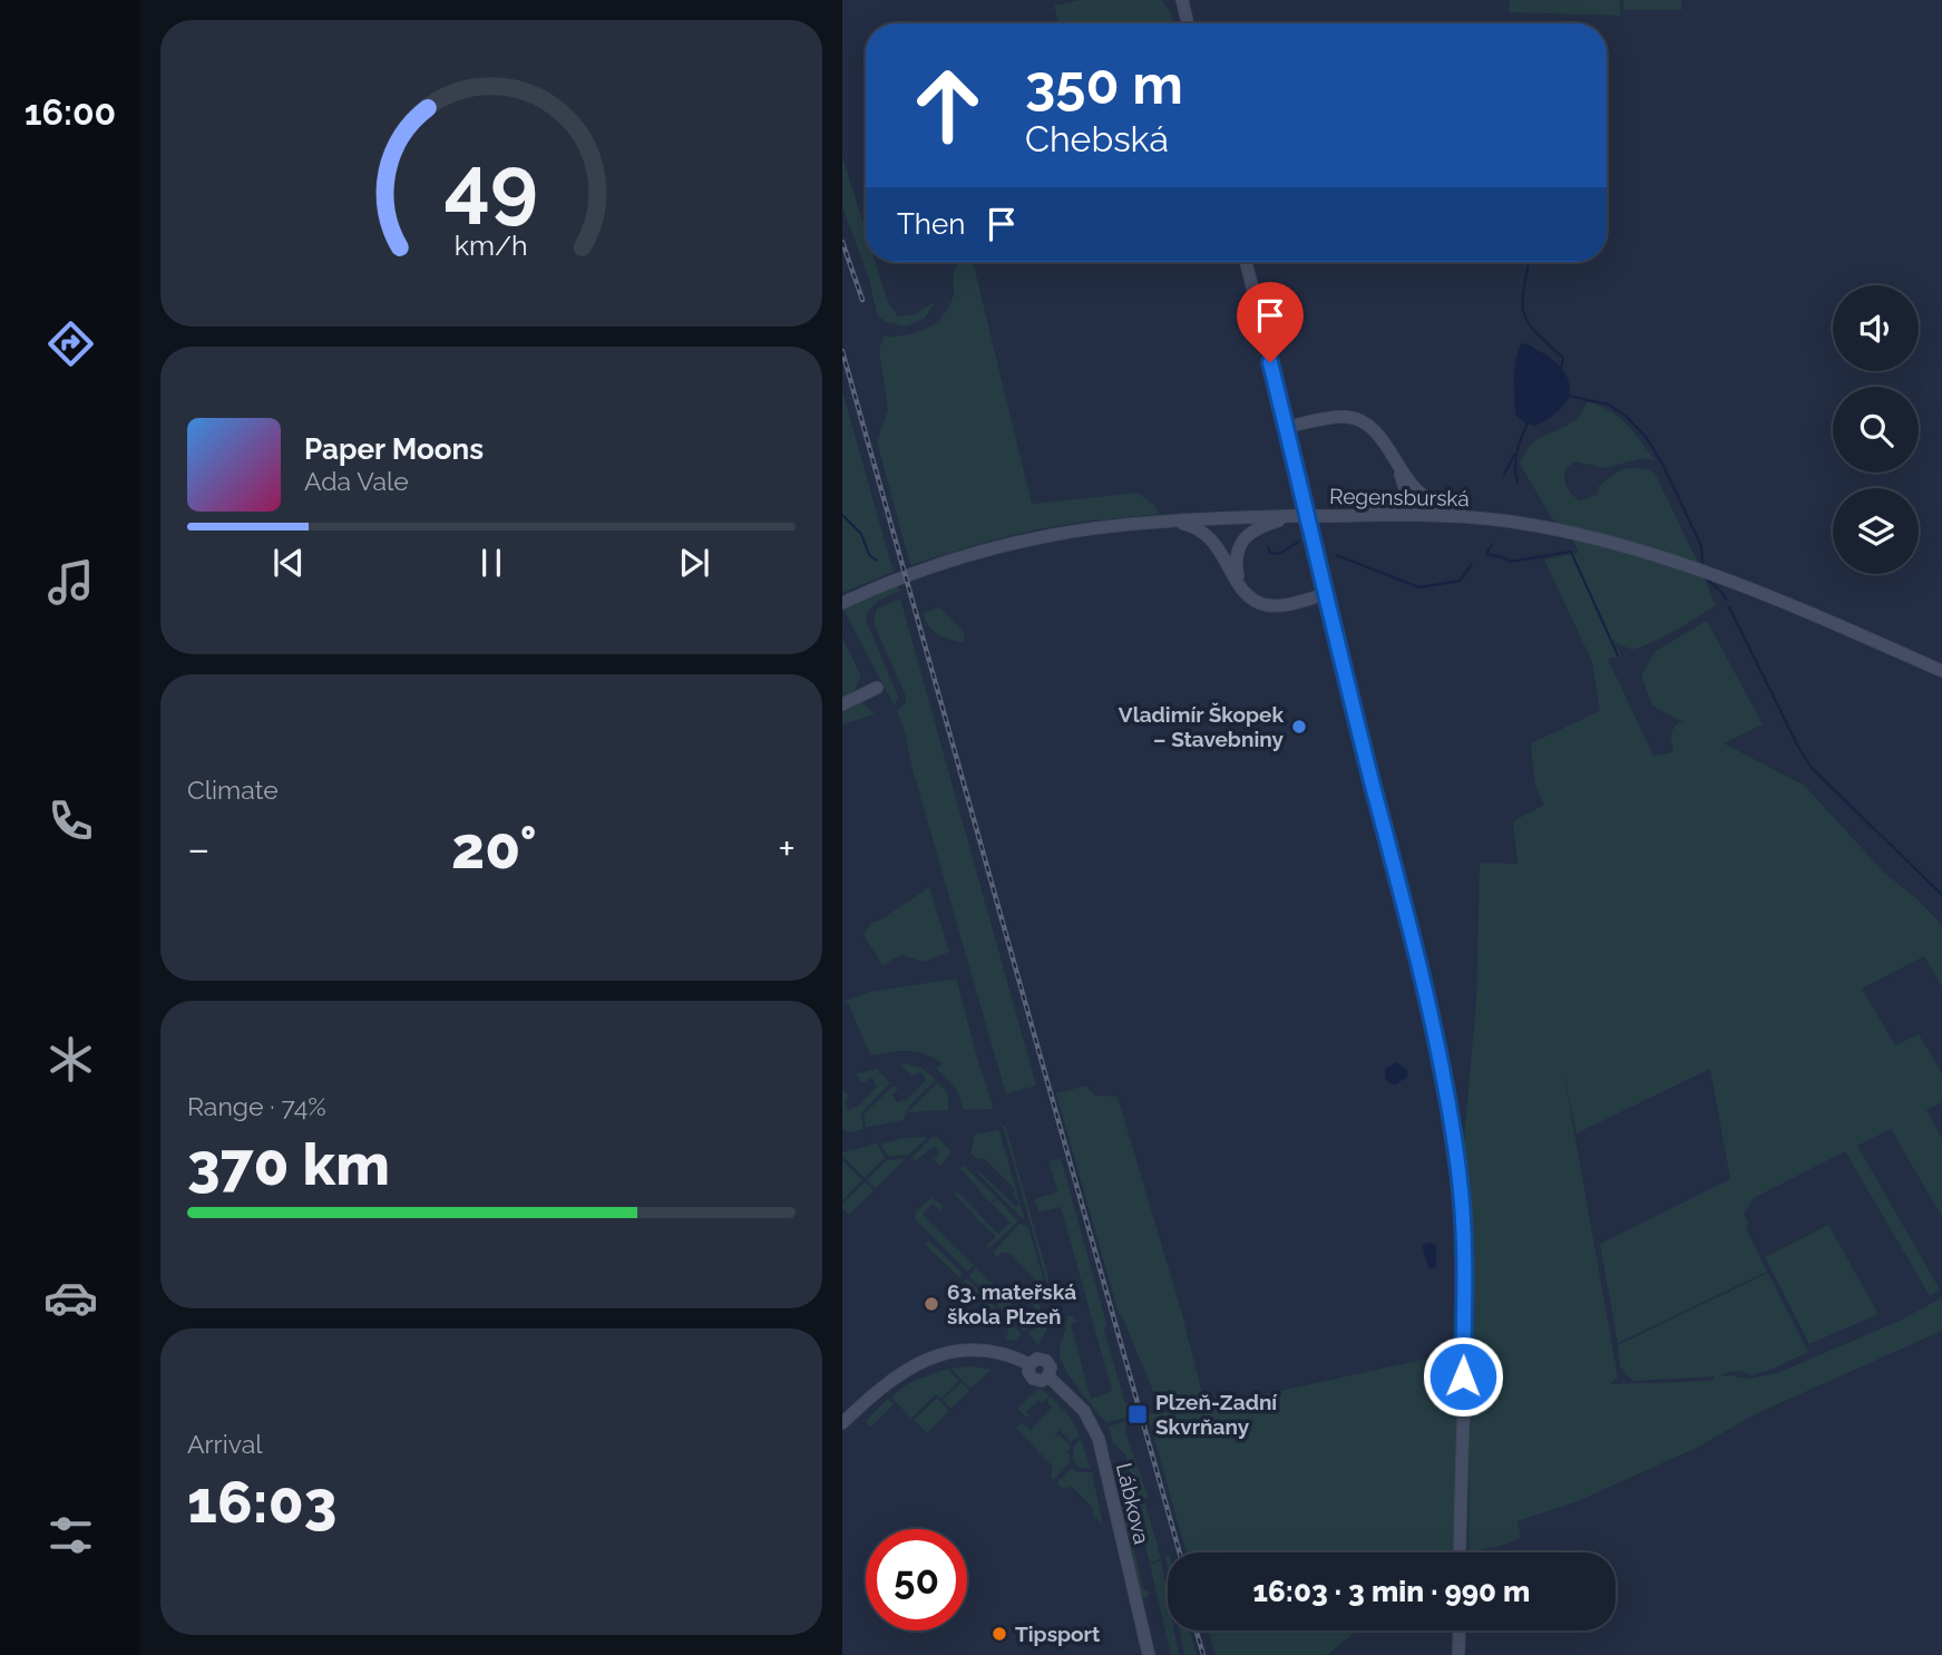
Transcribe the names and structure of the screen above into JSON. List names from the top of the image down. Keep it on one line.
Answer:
{"streets":{"main road":["Regensburská","Lábkova"]},"places":{"other":["Vladimír Škopek – Stavebniny","63. mateřská škola Plzeň","Tipsport"],"transit":["Plzeň-Zadní Skvrňany"]},"page":{"tabs":"16:00","turn":["350 m","Chebská"],"then":"Then","song":["Paper Moons","Ada Vale"],"tile":["Climate",["Range · 74%","370 km"],["Arrival","16:03"]],"heat":["−","20°","+"],"limit":"50","trip":"16:03 · 3 min · 990 m","gauge":["49","km/h"]}}
